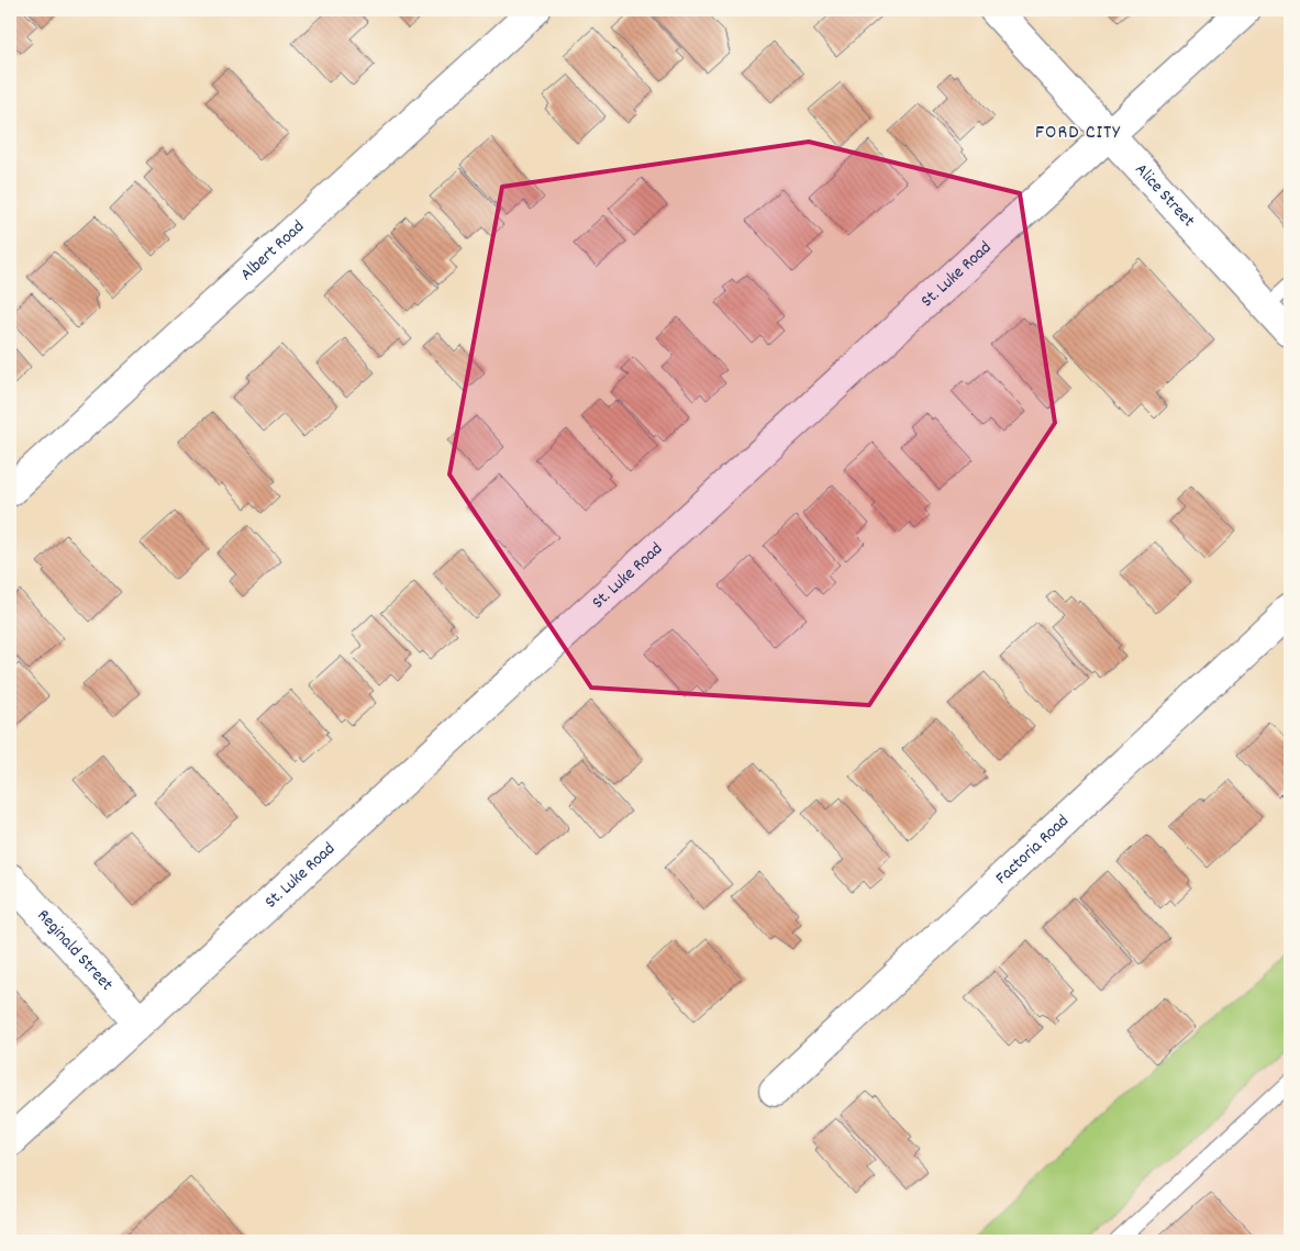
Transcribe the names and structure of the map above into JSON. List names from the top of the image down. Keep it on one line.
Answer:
{"streets":{"street":["Alice Street","Albert Road","St. Luke Road","Factoria Road","Reginald Street"]},"crossings":[["Alice Street","St. Luke Road"],["St. Luke Road","Reginald Street"]],"districts":["FORD CITY"]}
